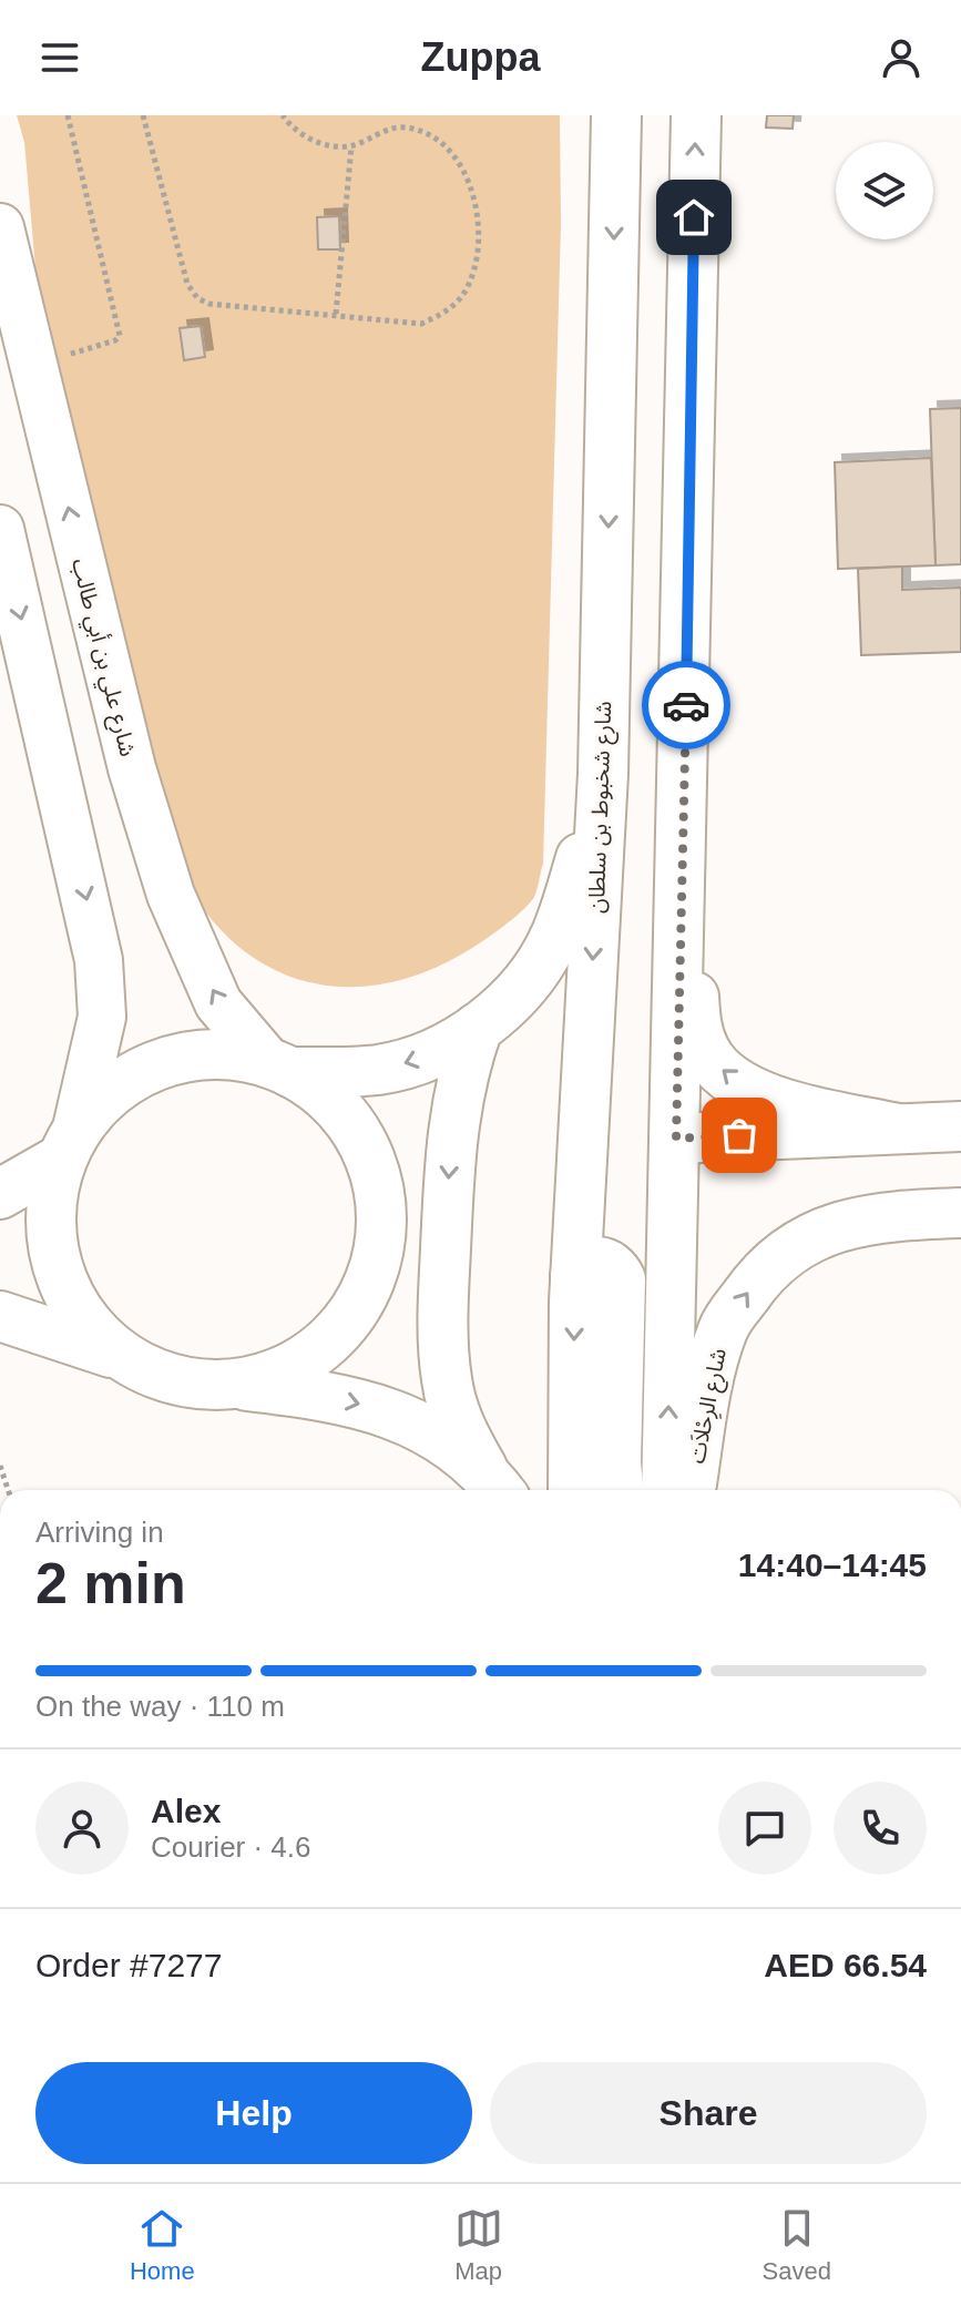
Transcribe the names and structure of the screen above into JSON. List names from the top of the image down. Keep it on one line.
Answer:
{"streets":{"main road":["شارع علي بن أبي طالب","شارع شخبوط بن سلطان","شارع الرِحْلاَت"]},"page":{"header":"Zuppa","heading":["2 min","Arriving in","14:40–14:45"],"panel":["Alex","Courier · 4.6","Order #7277","AED 66.54"],"bar":"On the way · 110 m","buttons":["Help","Share"],"tabs":["Home","Map","Saved"]}}
